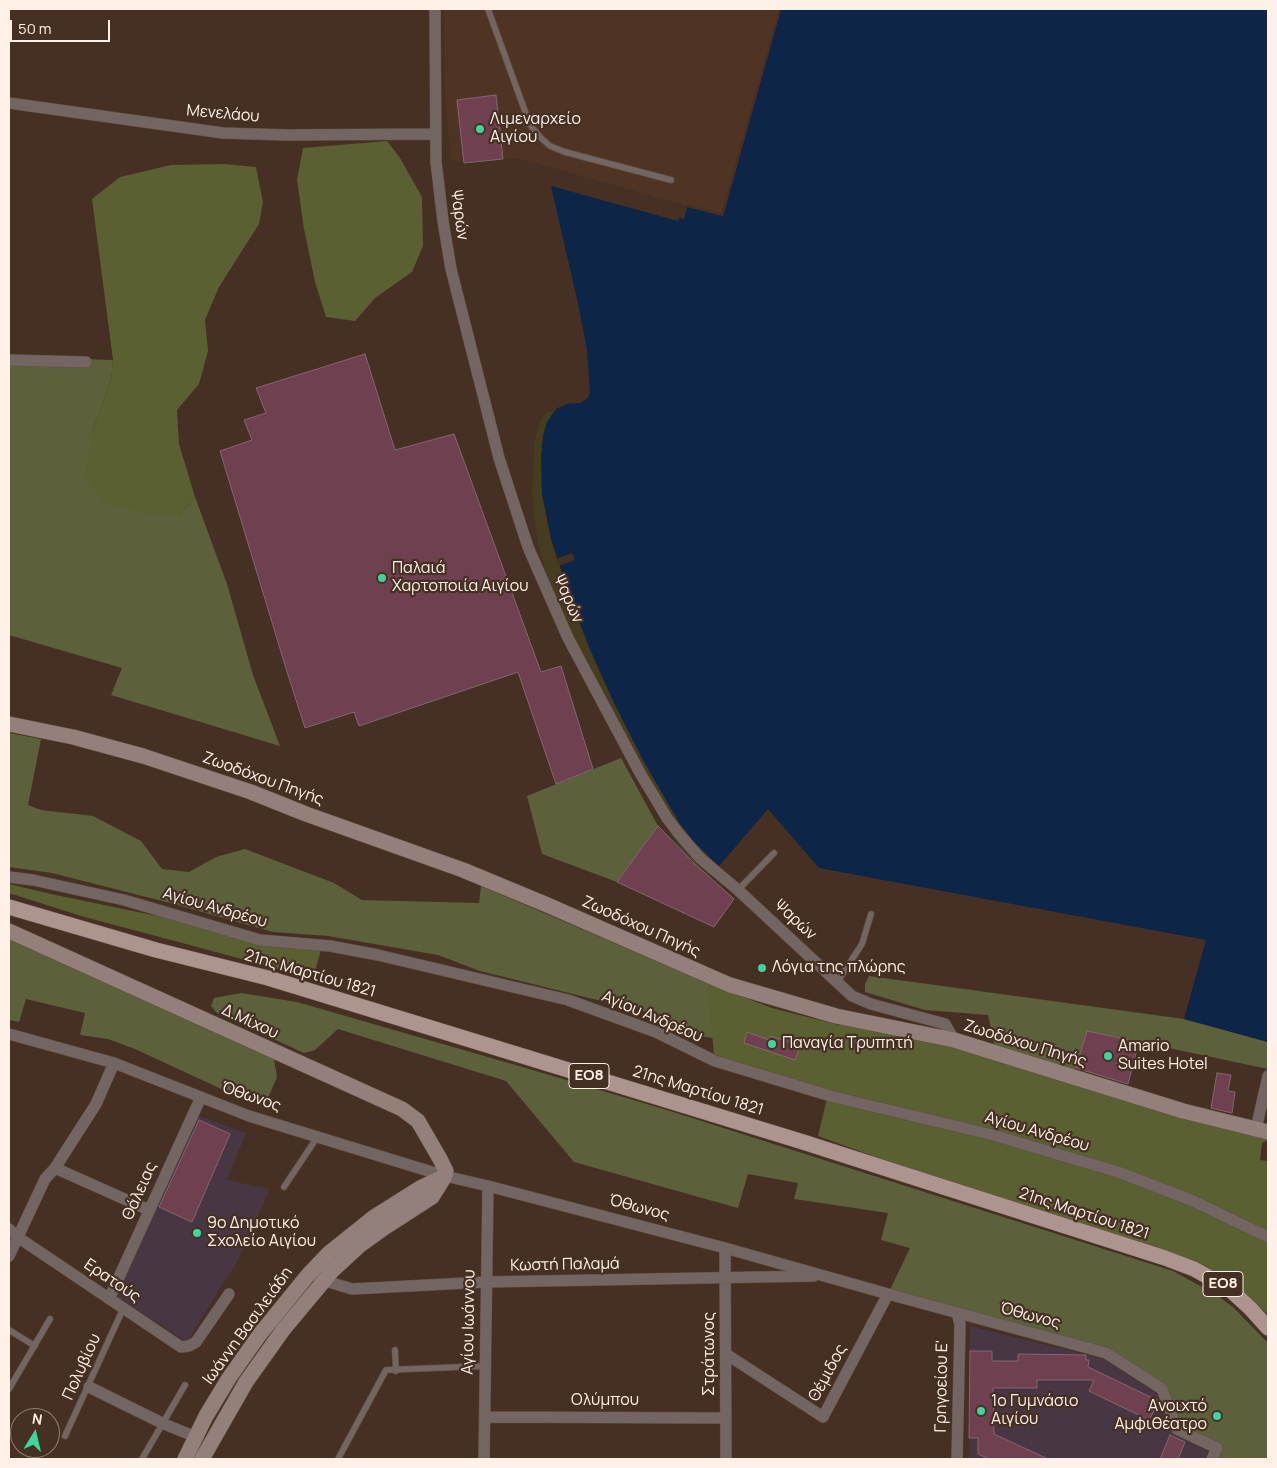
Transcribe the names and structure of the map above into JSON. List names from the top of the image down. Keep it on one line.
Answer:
{"streets":{"main road":["Ζωοδόχου Πηγής","21ης Μαρτίου 1821","Δ.Μίχου","ΕΟ8","Ιωάννη Βασιλειάδη"],"street":["Μενελάου","Ψαρών","Αγίου Ανδρέου","Όθωνος","Θάλειας","Κωστή Παλαμά","Ερατούς","Αγίου Ιωάννου","Στράτωνος","Θέμιδος","Γρηγοείου Ε'","Ολύμπου"],"lane":["Πολυβίου"]},"crossings":[["Μενελάου","Ψαρών"],["Ψαρών","Ζωοδόχου Πηγής"],["Δ.Μίχου","Όθωνος"],["Δ.Μίχου","Ιωάννη Βασιλειάδη"],["Όθωνος","Θάλειας"],["Όθωνος","Κωστή Παλαμά"],["Όθωνος","Αγίου Ιωάννου"],["Όθωνος","Ιωάννη Βασιλειάδη"],["Όθωνος","Στράτωνος"],["Όθωνος","Θέμιδος"],["Όθωνος","Γρηγοείου Ε'"],["Θάλειας","Ερατούς"],["Κωστή Παλαμά","Αγίου Ιωάννου"],["Κωστή Παλαμά","Ιωάννη Βασιλειάδη"],["Κωστή Παλαμά","Στράτωνος"],["Ερατούς","Πολυβίου"],["Αγίου Ιωάννου","Ολύμπου"],["Στράτωνος","Θέμιδος"],["Στράτωνος","Ολύμπου"]],"places":["Λιμεναρχείο Αιγίου","Παλαιά Χαρτοποιία Αιγίου","Λόγια της πλώρης","Παναγία Τρυπητή","Amario Suites Hotel","9ο Δημοτικό Σχολείο Αιγίου","1ο Γυμνάσιο Αιγίου","Aνοιχτό Aμφιθέατρο"],"scale_bar":"50 m","north":"top"}
